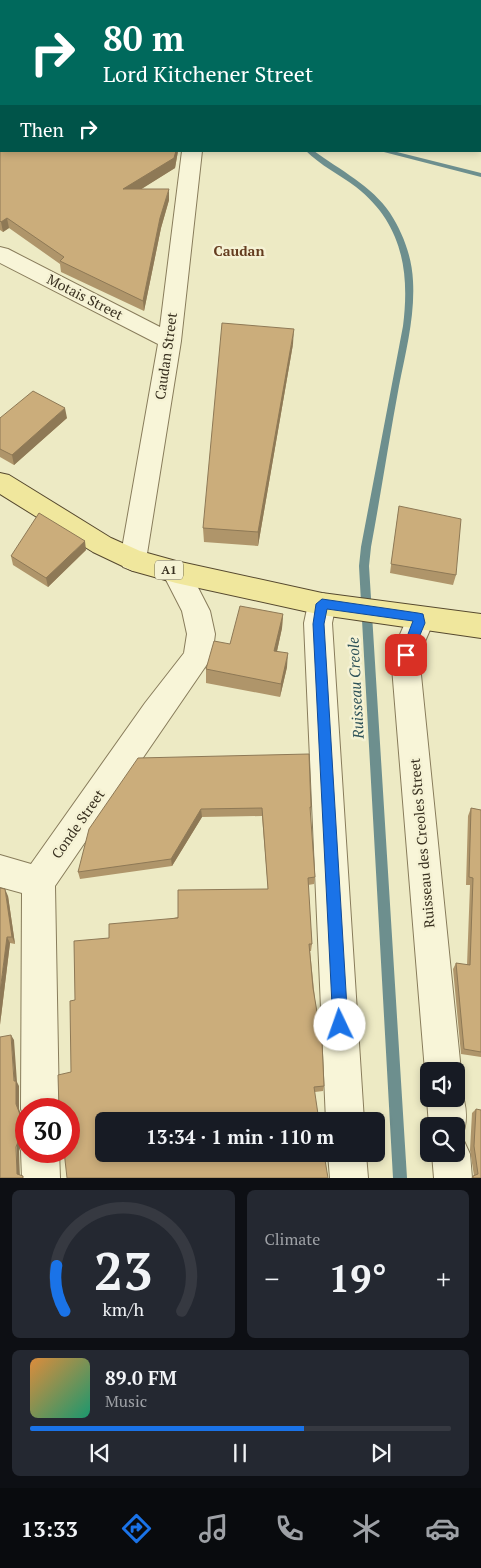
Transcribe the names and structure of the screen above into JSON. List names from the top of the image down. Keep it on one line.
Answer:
{"streets":{"main road":["A1"],"street":["Motais Street","Caudan Street","Conde Street","Ruisseau des Creoles Street"]},"crossings":[["Motais Street","Caudan Street"],["Caudan Street","A1"],["A1","Conde Street"],["A1","Ruisseau des Creoles Street"]],"districts":["Caudan"],"water":["Ruisseau Creole"],"page":{"turn":["80 m","Lord Kitchener Street"],"then":"Then","limit":"30","trip":"13:34 · 1 min · 110 m","tile":"Climate","heat":["−","19°","+"],"song":["89.0 FM","Music"],"tabs":"13:33","gauge":["23","km/h"]}}
